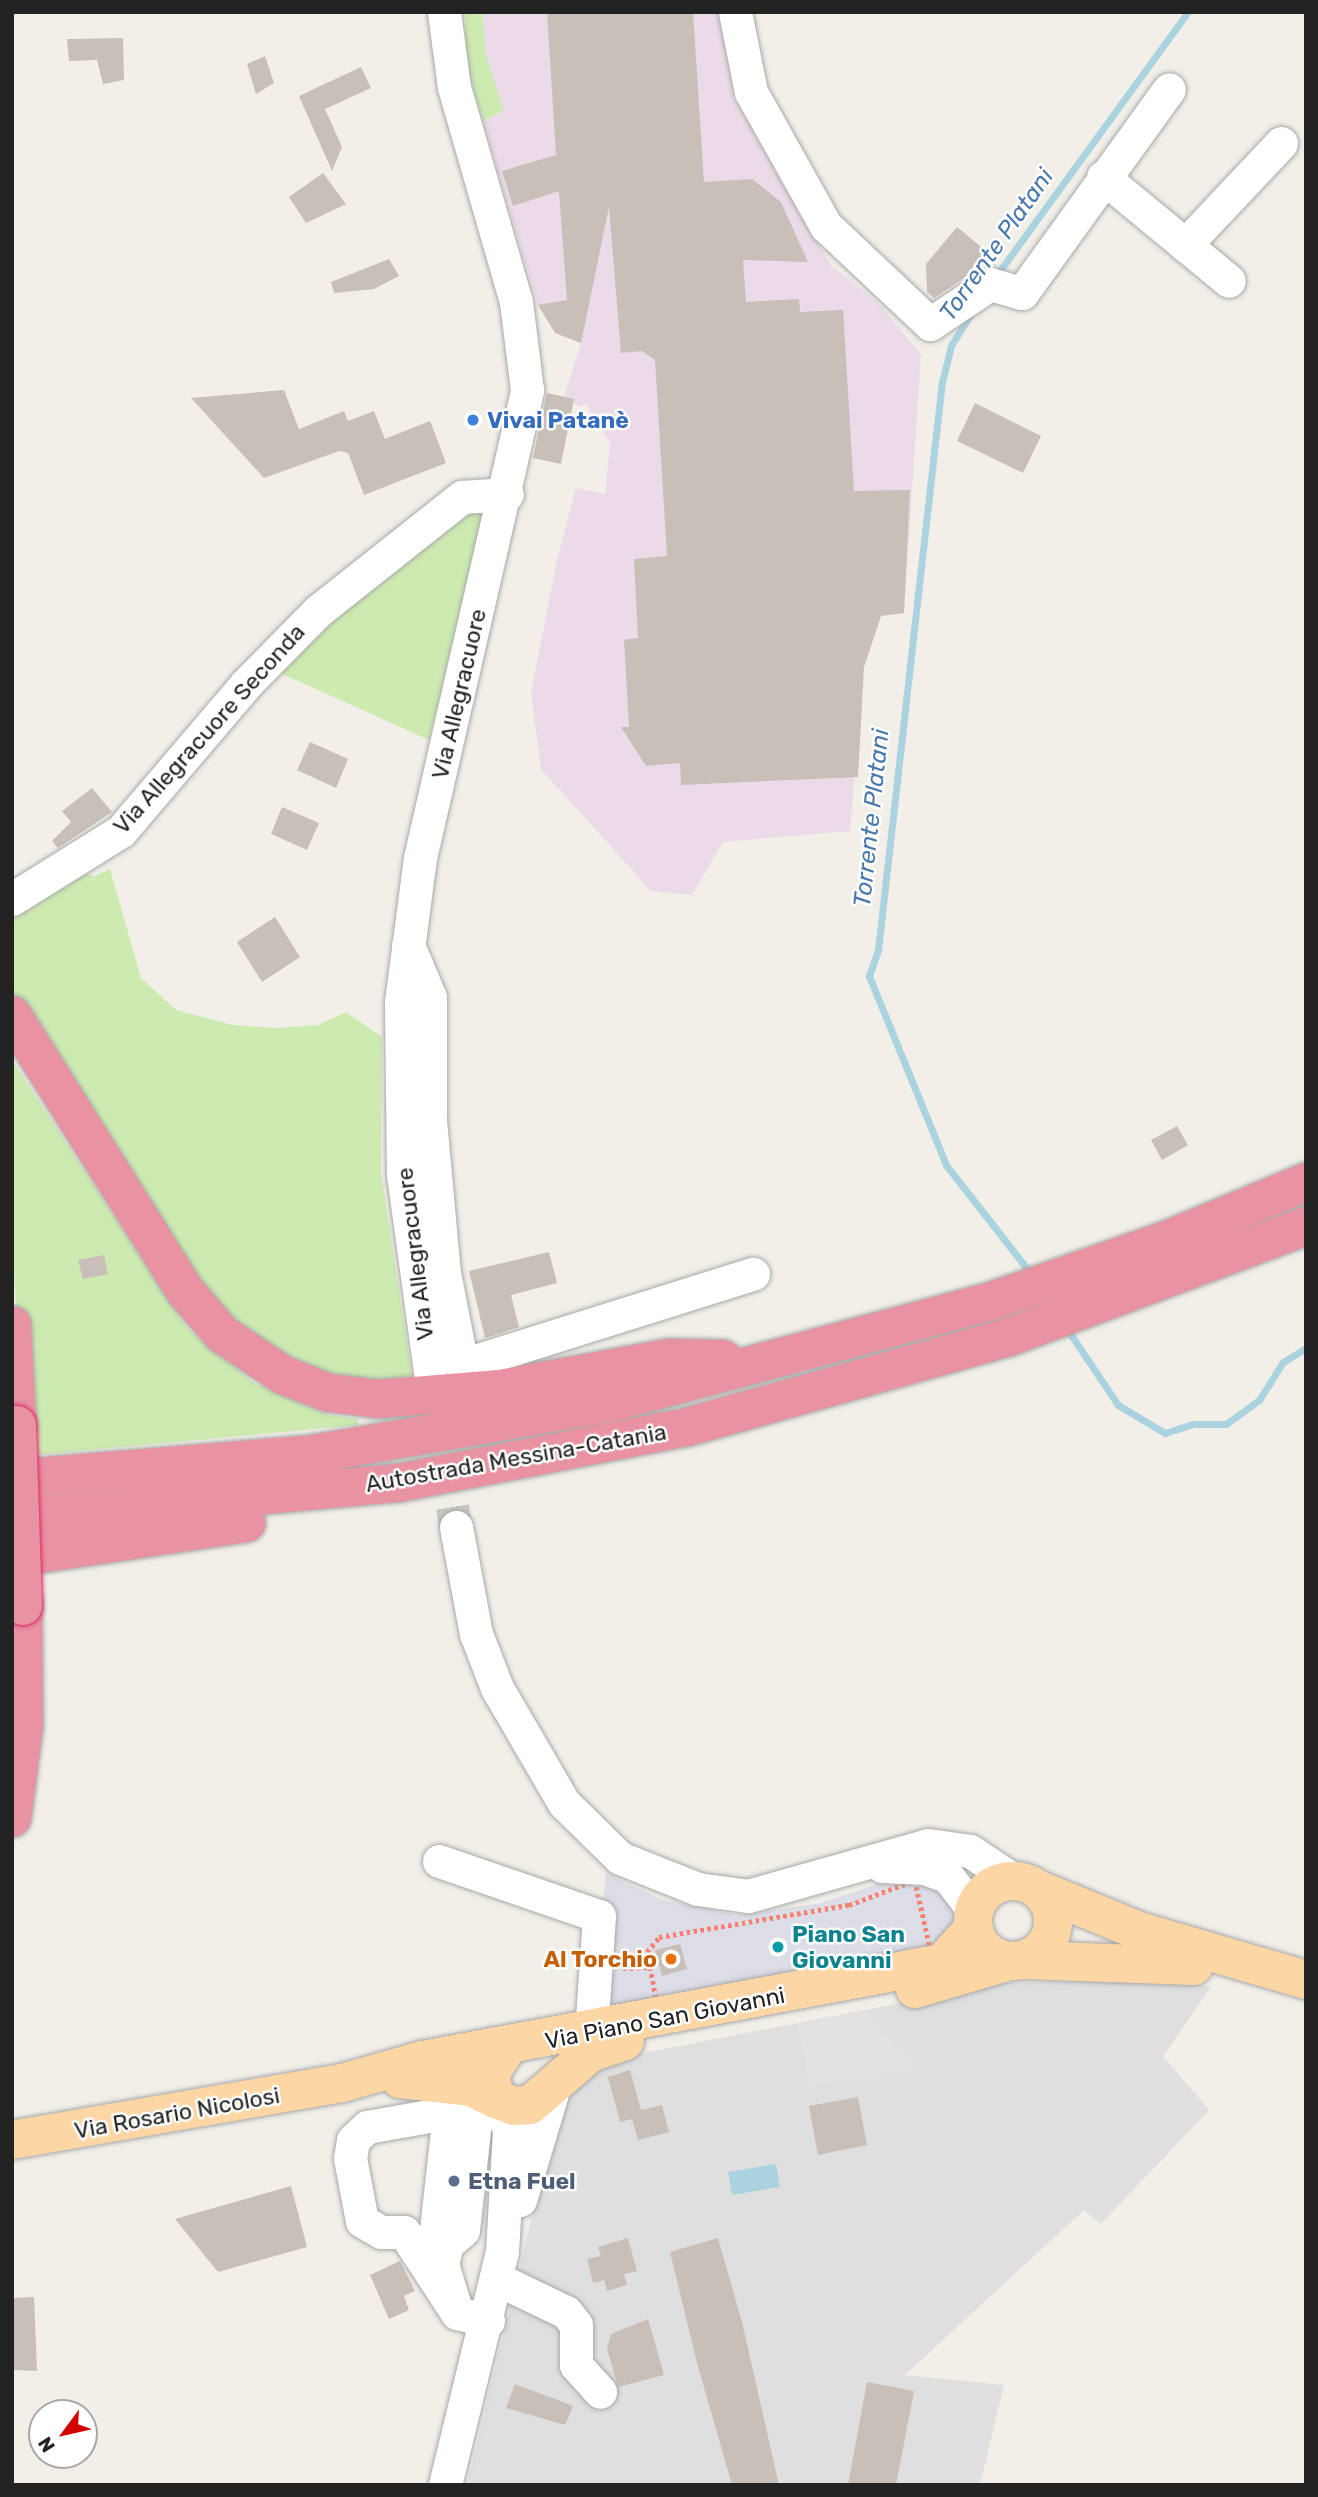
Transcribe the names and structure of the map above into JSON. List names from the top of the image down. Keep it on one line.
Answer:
{"streets":{"highway":["Autostrada Messina-Catania"],"main road":["Via Piano San Giovanni","Via Rosario Nicolosi"],"street":["Via Allegracuore","Via Allegracuore Seconda"]},"crossings":[["Via Allegracuore","Via Allegracuore Seconda"],["Via Piano San Giovanni","Via Rosario Nicolosi"]],"water":["Torrente Platani"],"places":["Vivai Patanè","Piano San Giovanni","Al Torchio","Etna Fuel"],"north":"bottom left"}
